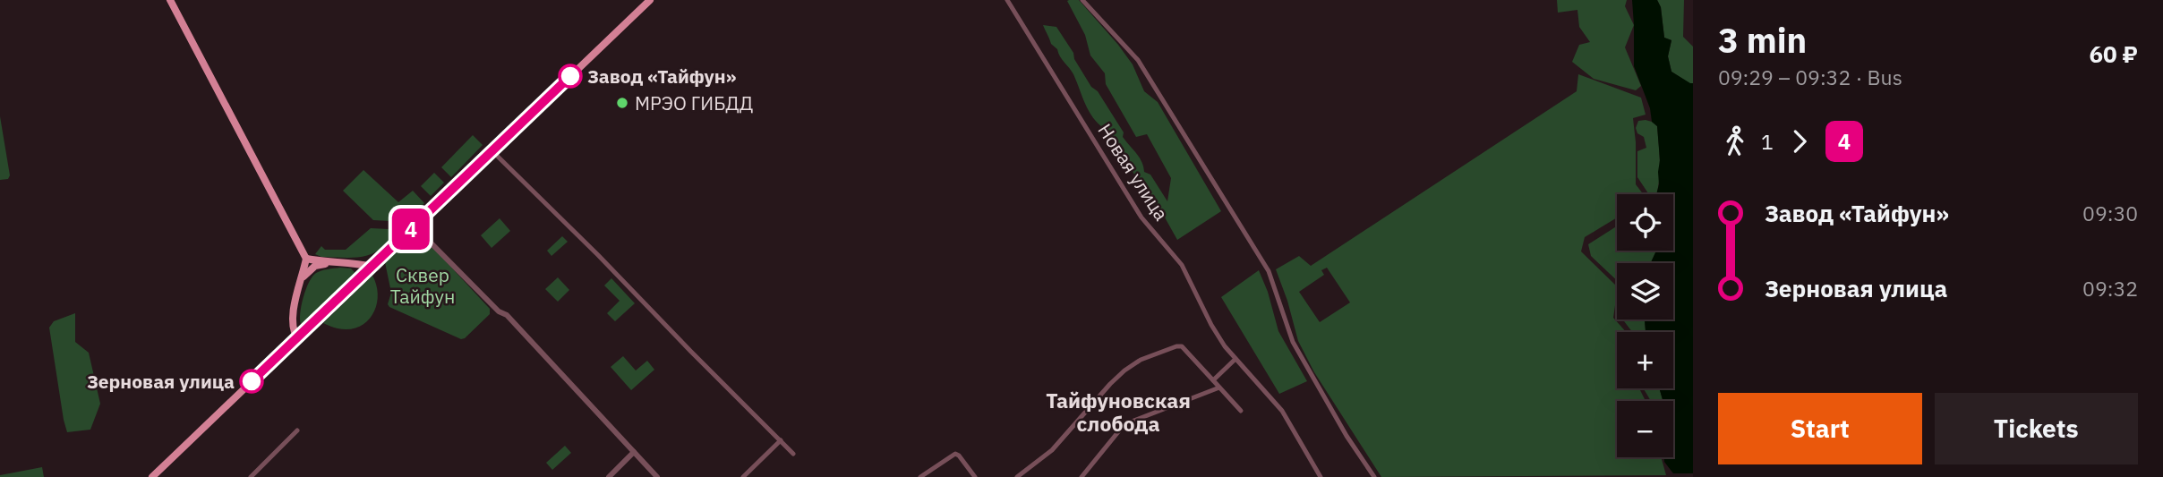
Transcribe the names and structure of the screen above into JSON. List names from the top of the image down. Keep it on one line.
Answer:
{"streets":{"street":["Новая улица"]},"districts":["Тайфуновская слобода"],"parks":["Сквер Тайфун"],"places":["Завод «Тайфун»","МРЭО ГИБДД","Зерновая улица"],"lines":["bus line 4"],"page":{"on_map":"4","heading":["3 min","09:29 – 09:32 · Bus","60 ₽"],"legs":["1","4"],"list":[{"name":"Завод «Тайфун»","value":"09:30"},{"name":"Зерновая улица","value":"09:32"}],"map_buttons":["+","−"],"buttons":["Start","Tickets"]}}
